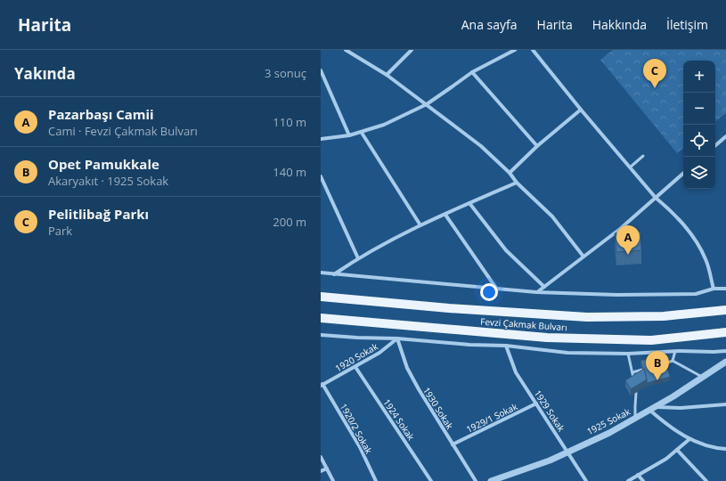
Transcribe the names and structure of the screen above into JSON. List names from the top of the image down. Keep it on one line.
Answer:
{"streets":{"main road":["Fevzi Çakmak Bulvarı"],"street":["1920 Sokak","1930 Sokak","1929 Sokak","1929/1 Sokak","1924 Sokak","1925 Sokak","1920/2 Sokak"]},"crossings":[["1920 Sokak","1930 Sokak"],["1920 Sokak","1924 Sokak"],["1920 Sokak","1920/2 Sokak"],["1930 Sokak","1929/1 Sokak"],["1929 Sokak","1929/1 Sokak"],["1929 Sokak","1925 Sokak"]],"page":{"header":"Harita","nav":["Ana sayfa","Harita","Hakkında","İletişim"],"heading":["Yakında","3 sonuç"],"pins":["C","A","B"],"map_buttons":["+","−"],"list":[{"mark":"A","name":"Pazarbaşı Camii","note":"Cami · Fevzi Çakmak Bulvarı","value":"110 m"},{"mark":"B","name":"Opet Pamukkale","note":"Akaryakıt · 1925 Sokak","value":"140 m"},{"mark":"C","name":"Pelitlibağ Parkı","note":"Park","value":"200 m"}]}}
